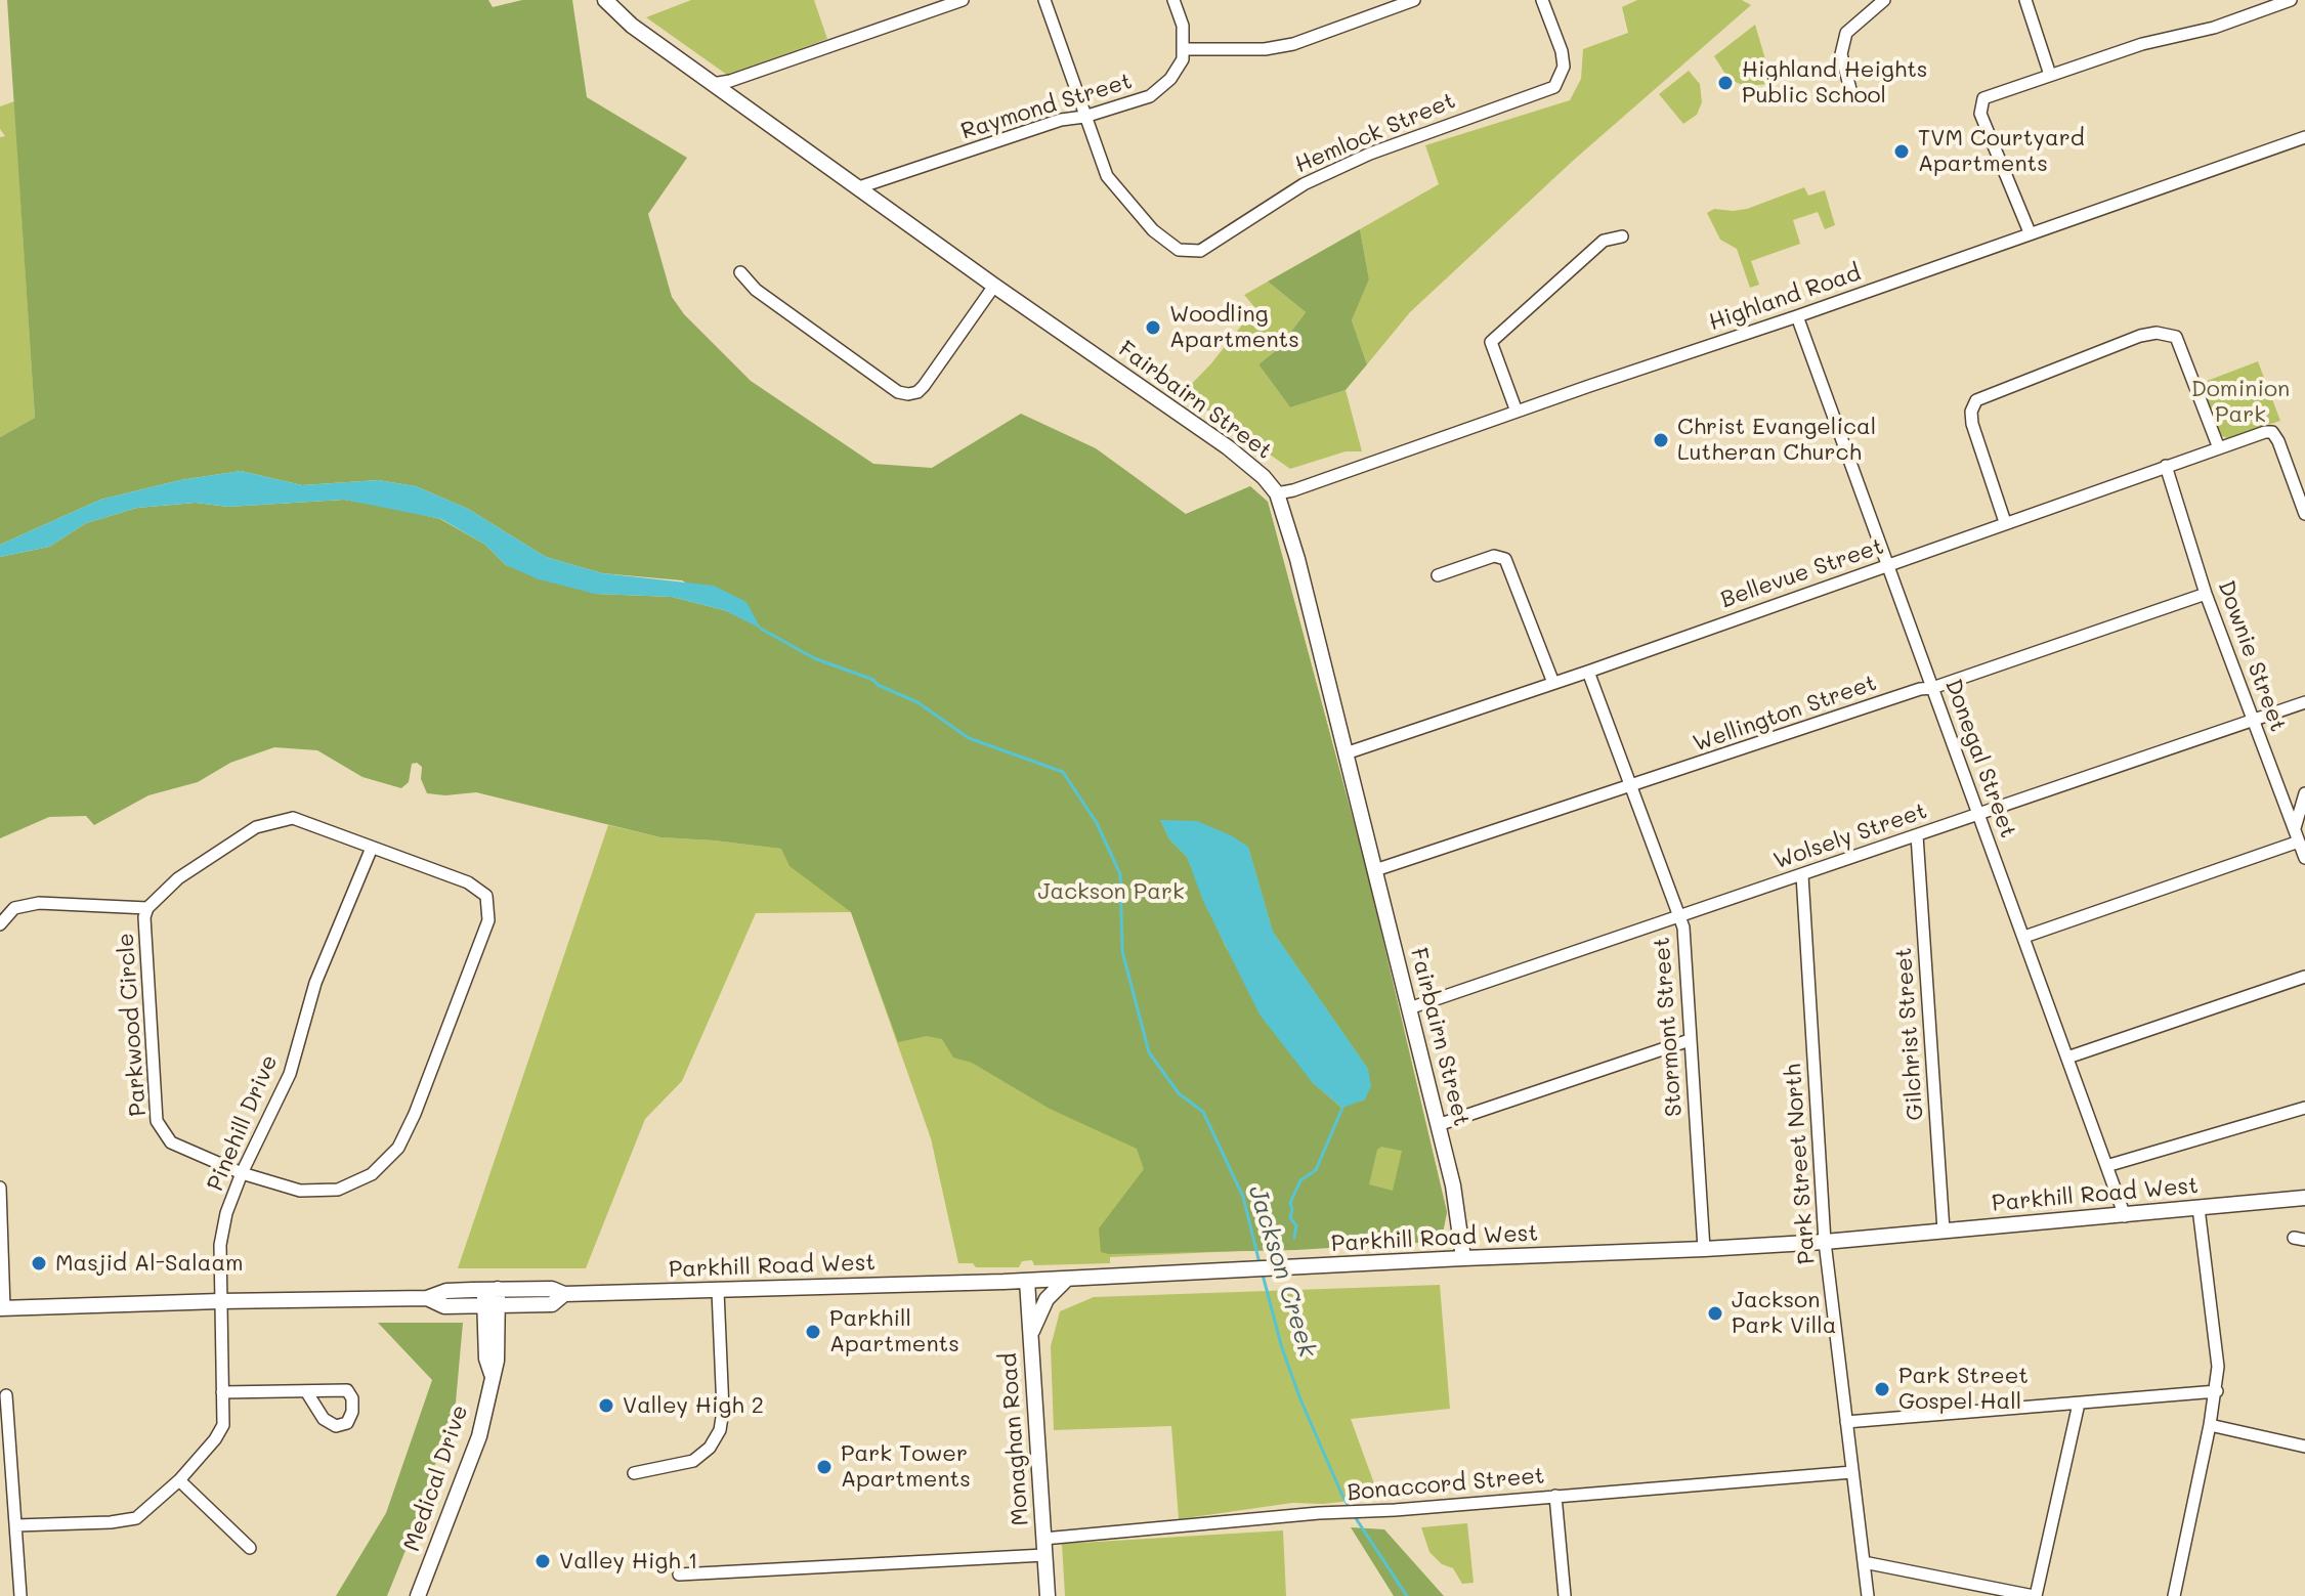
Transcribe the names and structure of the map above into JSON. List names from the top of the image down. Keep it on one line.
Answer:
{"streets":{"main road":["Fairbairn Street","Parkhill Road West","Monaghan Road","Medical Drive"],"street":["Raymond Street","Hemlock Street","Highland Road","Bellevue Street","Downie Street","Wellington Street","Donegal Street","Wolsely Street","Parkwood Circle","Stormont Street","Gilchrist Street","Pinehill Drive","Park Street North","Bonaccord Street"]},"crossings":[["Raymond Street","Hemlock Street"],["Raymond Street","Fairbairn Street"],["Highland Road","Fairbairn Street"],["Highland Road","Donegal Street"],["Fairbairn Street","Bellevue Street"],["Fairbairn Street","Wellington Street"],["Fairbairn Street","Wolsely Street"],["Fairbairn Street","Parkhill Road West"],["Bellevue Street","Downie Street"],["Bellevue Street","Donegal Street"],["Bellevue Street","Stormont Street"],["Downie Street","Wellington Street"],["Downie Street","Wolsely Street"],["Wellington Street","Donegal Street"],["Wellington Street","Stormont Street"],["Donegal Street","Wolsely Street"],["Donegal Street","Parkhill Road West"],["Wolsely Street","Stormont Street"],["Wolsely Street","Gilchrist Street"],["Wolsely Street","Park Street North"],["Parkwood Circle","Pinehill Drive"],["Stormont Street","Parkhill Road West"],["Gilchrist Street","Parkhill Road West"],["Pinehill Drive","Parkhill Road West"],["Park Street North","Parkhill Road West"],["Park Street North","Bonaccord Street"],["Parkhill Road West","Monaghan Road"],["Parkhill Road West","Medical Drive"],["Monaghan Road","Bonaccord Street"]],"water":["Jackson Creek"],"parks":["Dominion Park","Jackson Park"],"places":["Highland Heights Public School","TVM Courtyard Apartments","Woodling Apartments","Christ Evangelical Lutheran Church","Masjid Al-Salaam","Jackson Park Villa","Parkhill Apartments","Park Street Gospel Hall","Valley High 2","Park Tower Apartments","Valley High 1"]}
